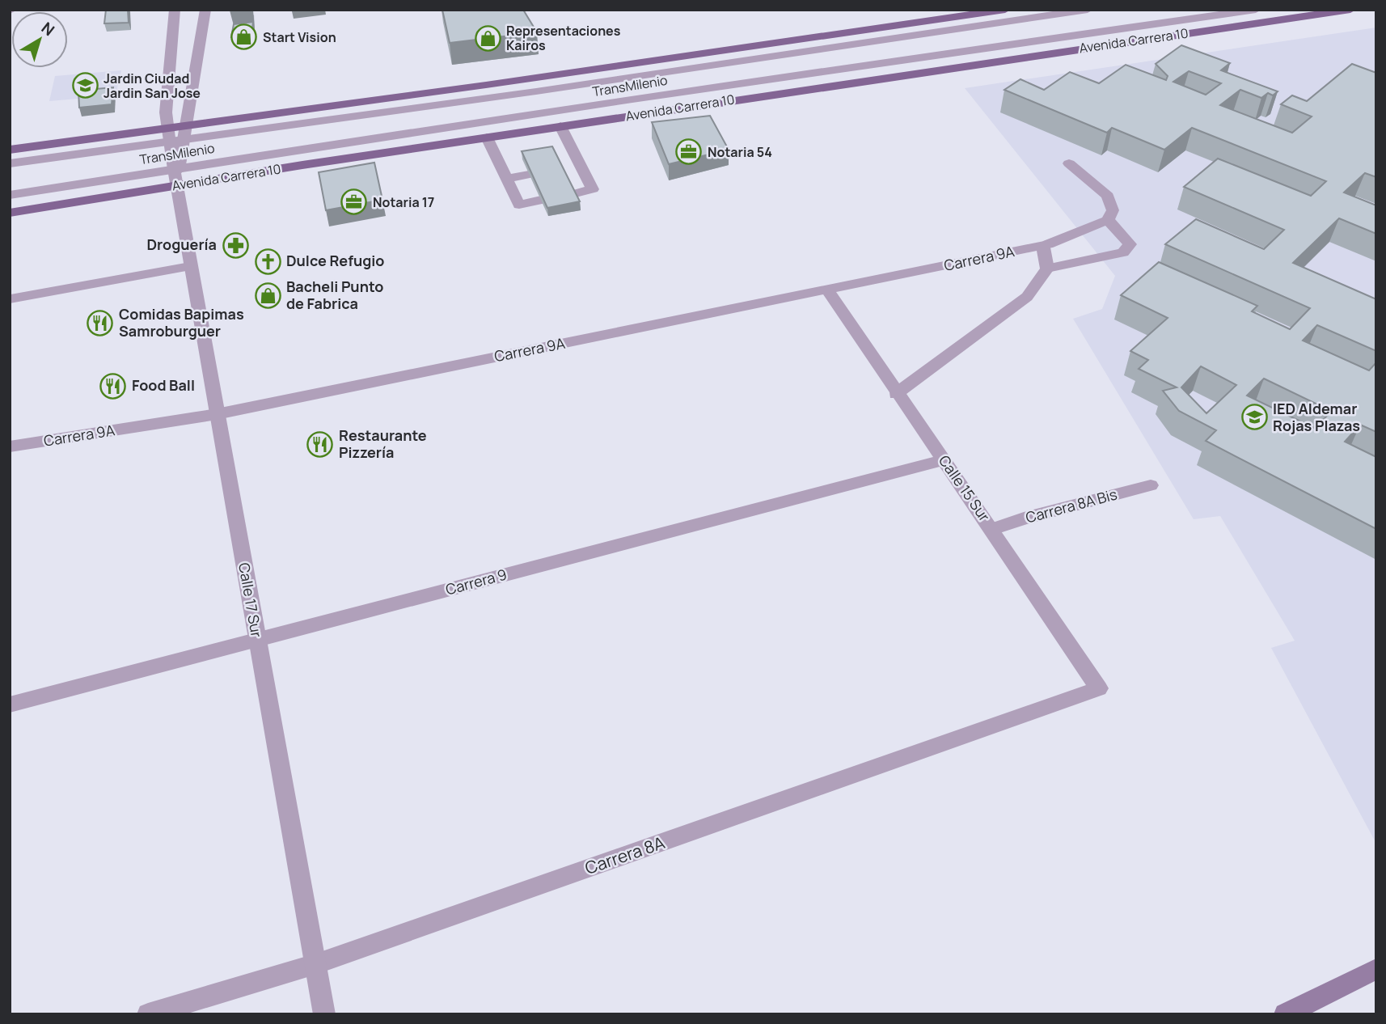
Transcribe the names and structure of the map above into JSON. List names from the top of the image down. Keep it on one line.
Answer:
{"streets":{"main road":["Avenida Carrera 10"],"street":["TransMilenio","Carrera 9A","Calle 15 Sur","Carrera 8A Bis","Carrera 9","Calle 17 Sur","Carrera 8A"]},"crossings":[["Avenida Carrera 10","Calle 17 Sur"],["TransMilenio","Calle 17 Sur"],["Carrera 9A","Calle 15 Sur"],["Carrera 9A","Calle 17 Sur"],["Calle 15 Sur","Carrera 8A Bis"],["Calle 15 Sur","Carrera 9"],["Calle 15 Sur","Carrera 8A"],["Carrera 9","Calle 17 Sur"],["Calle 17 Sur","Carrera 8A"]],"places":{"shop":["Start Vision","Representaciones Kairos","Bacheli Punto de Fabrica"],"school or university":["Jardin Ciudad Jardin San Jose","IED Aldemar Rojas Plazas"],"office":["Notaria 54","Notaria 17"],"pharmacy":["Droguería"],"church":["Dulce Refugio"],"restaurant":["Comidas Bapimas Samroburguer","Food Ball","Restaurante Pizzería"]},"north":"top right"}
